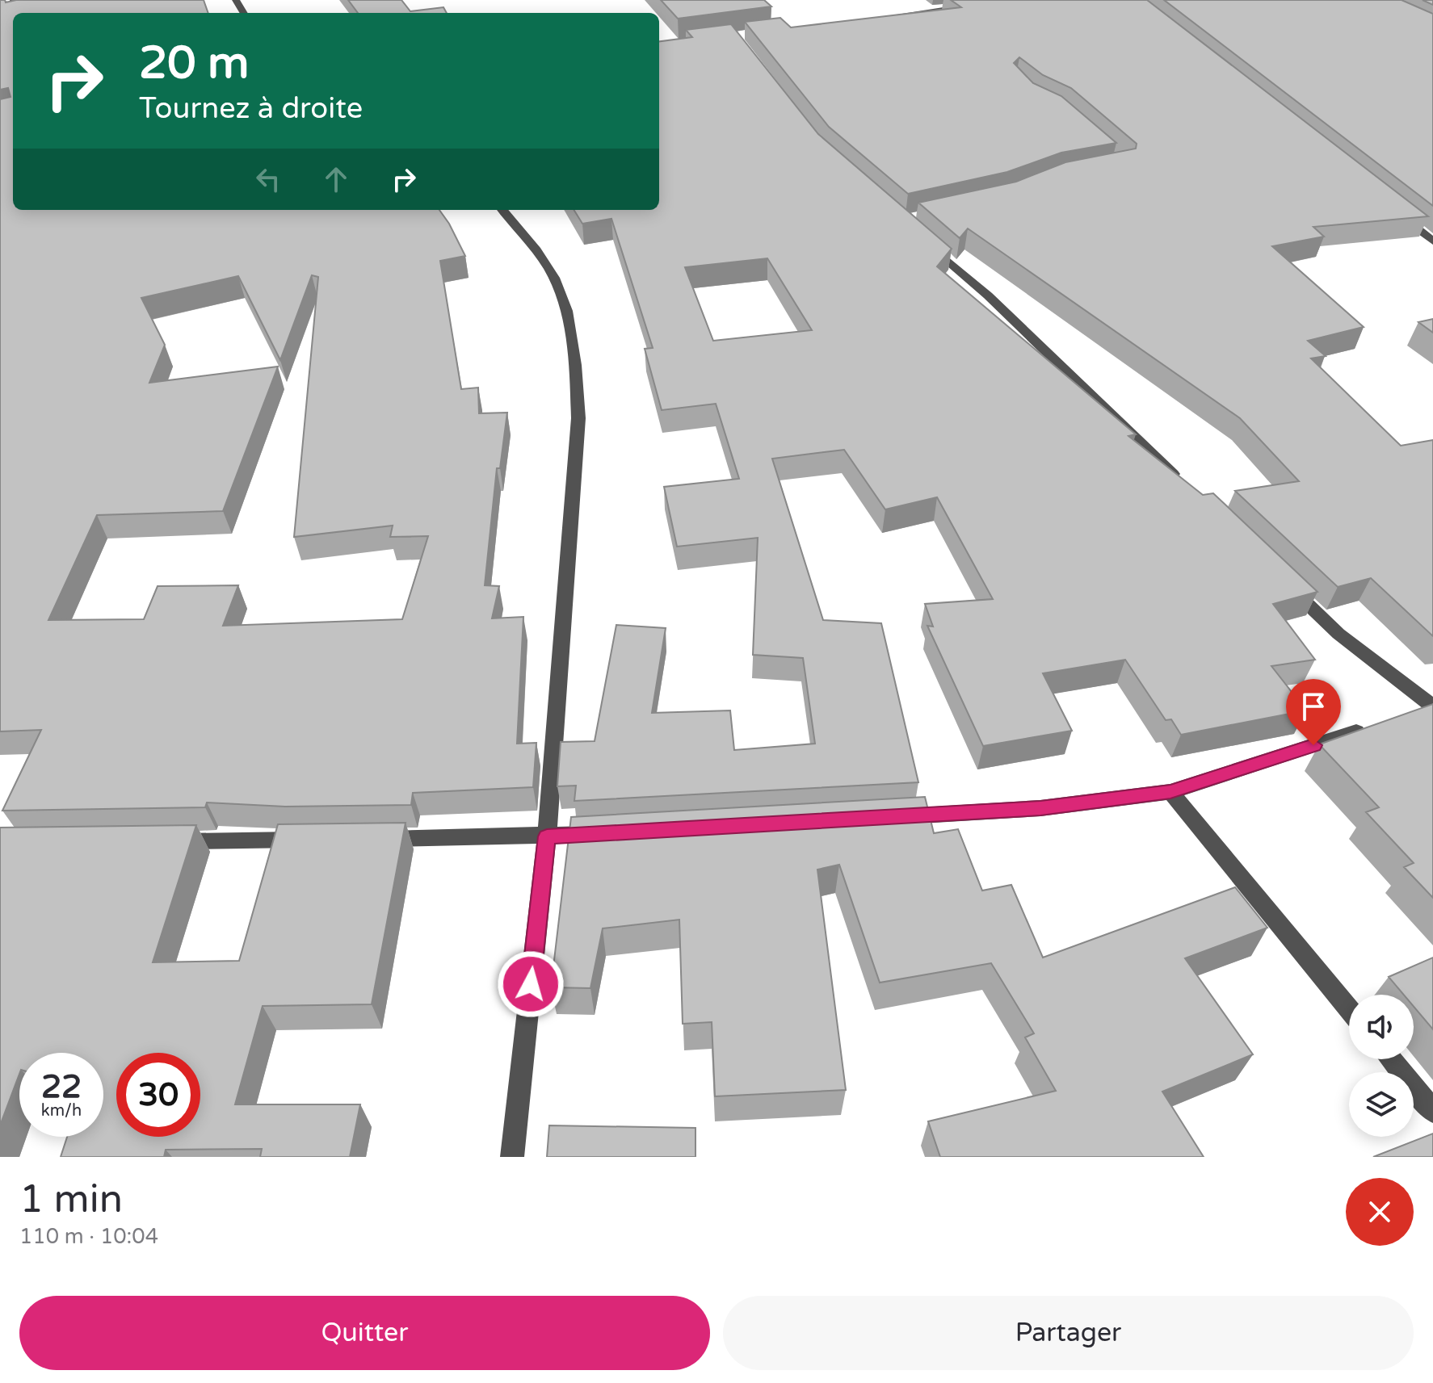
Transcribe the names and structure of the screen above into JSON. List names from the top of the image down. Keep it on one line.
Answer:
{"page":{"turn":["20 m","Tournez à droite"],"speed":"22 km/h","limit":"30","heading":["1 min","110 m · 10:04"],"buttons":["Quitter","Partager"]}}
